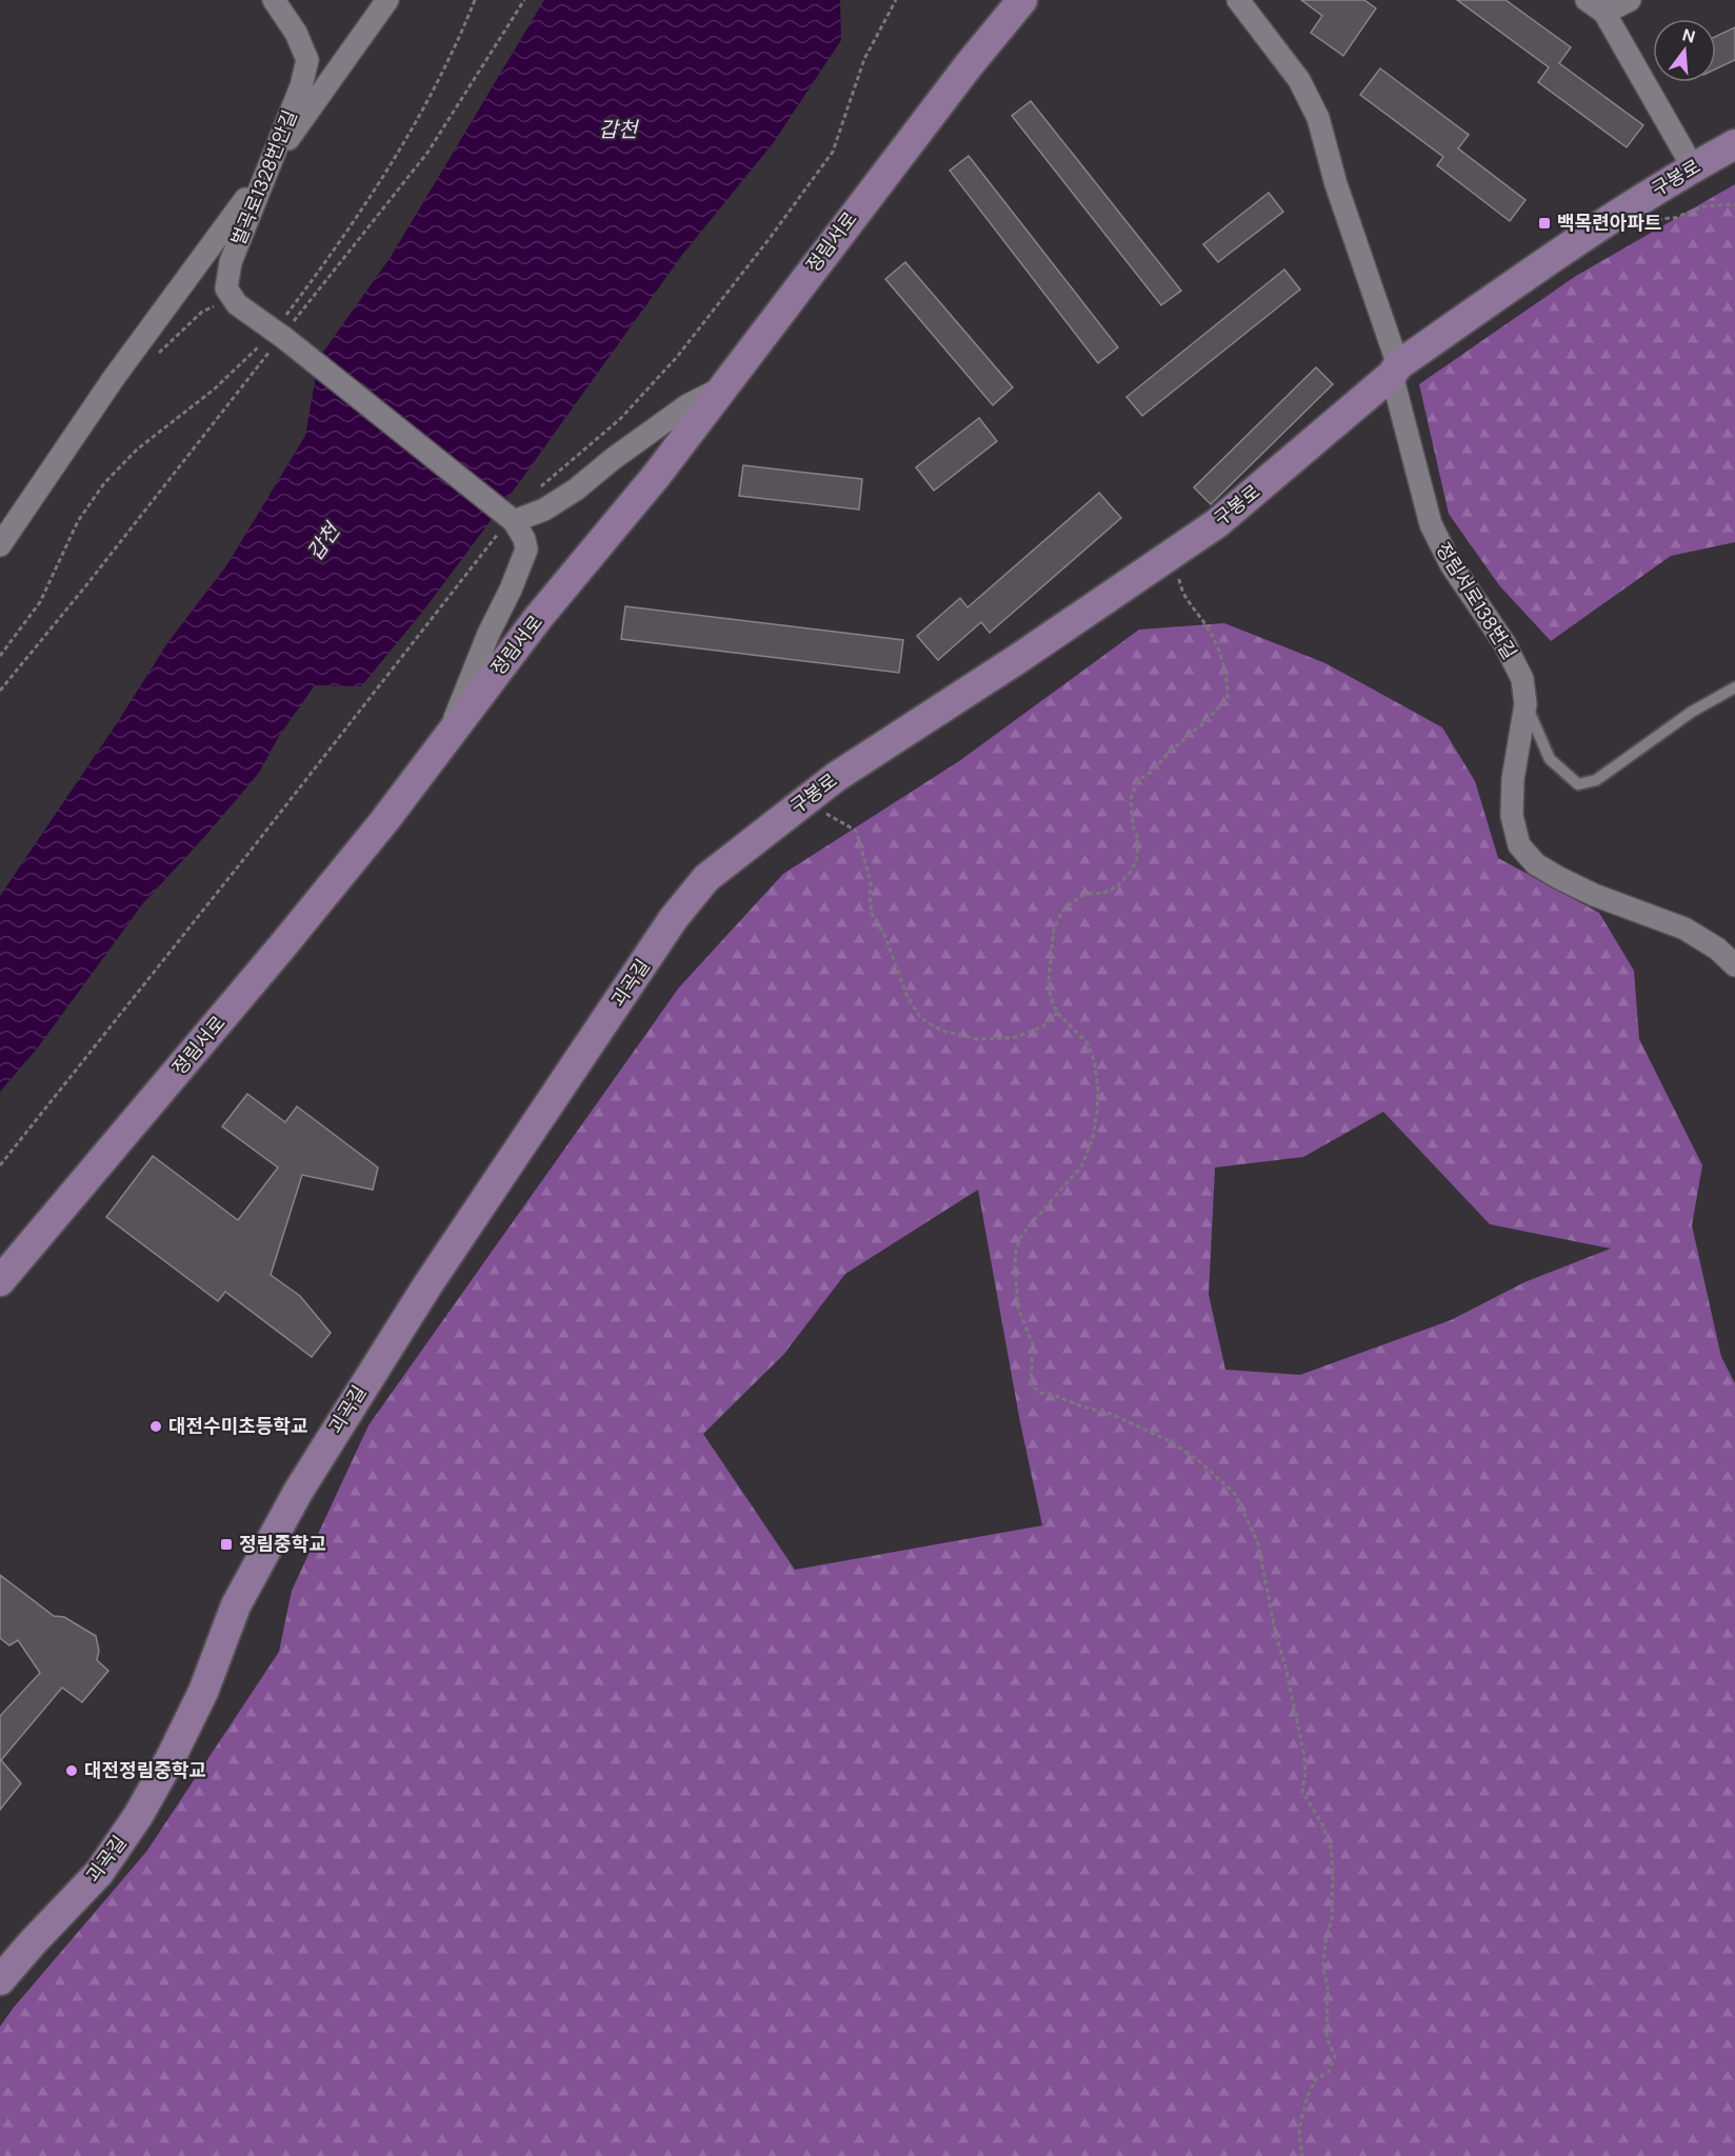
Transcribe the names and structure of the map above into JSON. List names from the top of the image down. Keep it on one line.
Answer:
{"streets":{"street":["벌곡로1328번안길","구봉로","정림서로","정림서로138번길","괴곡길"]},"crossings":[["구봉로","정림서로138번길"],["구봉로","괴곡길"]],"water":["갑천"],"places":{"transit":["백목련아파트","정림중학교"],"other":["대전수미초등학교","대전정림중학교"]},"north":"top"}
